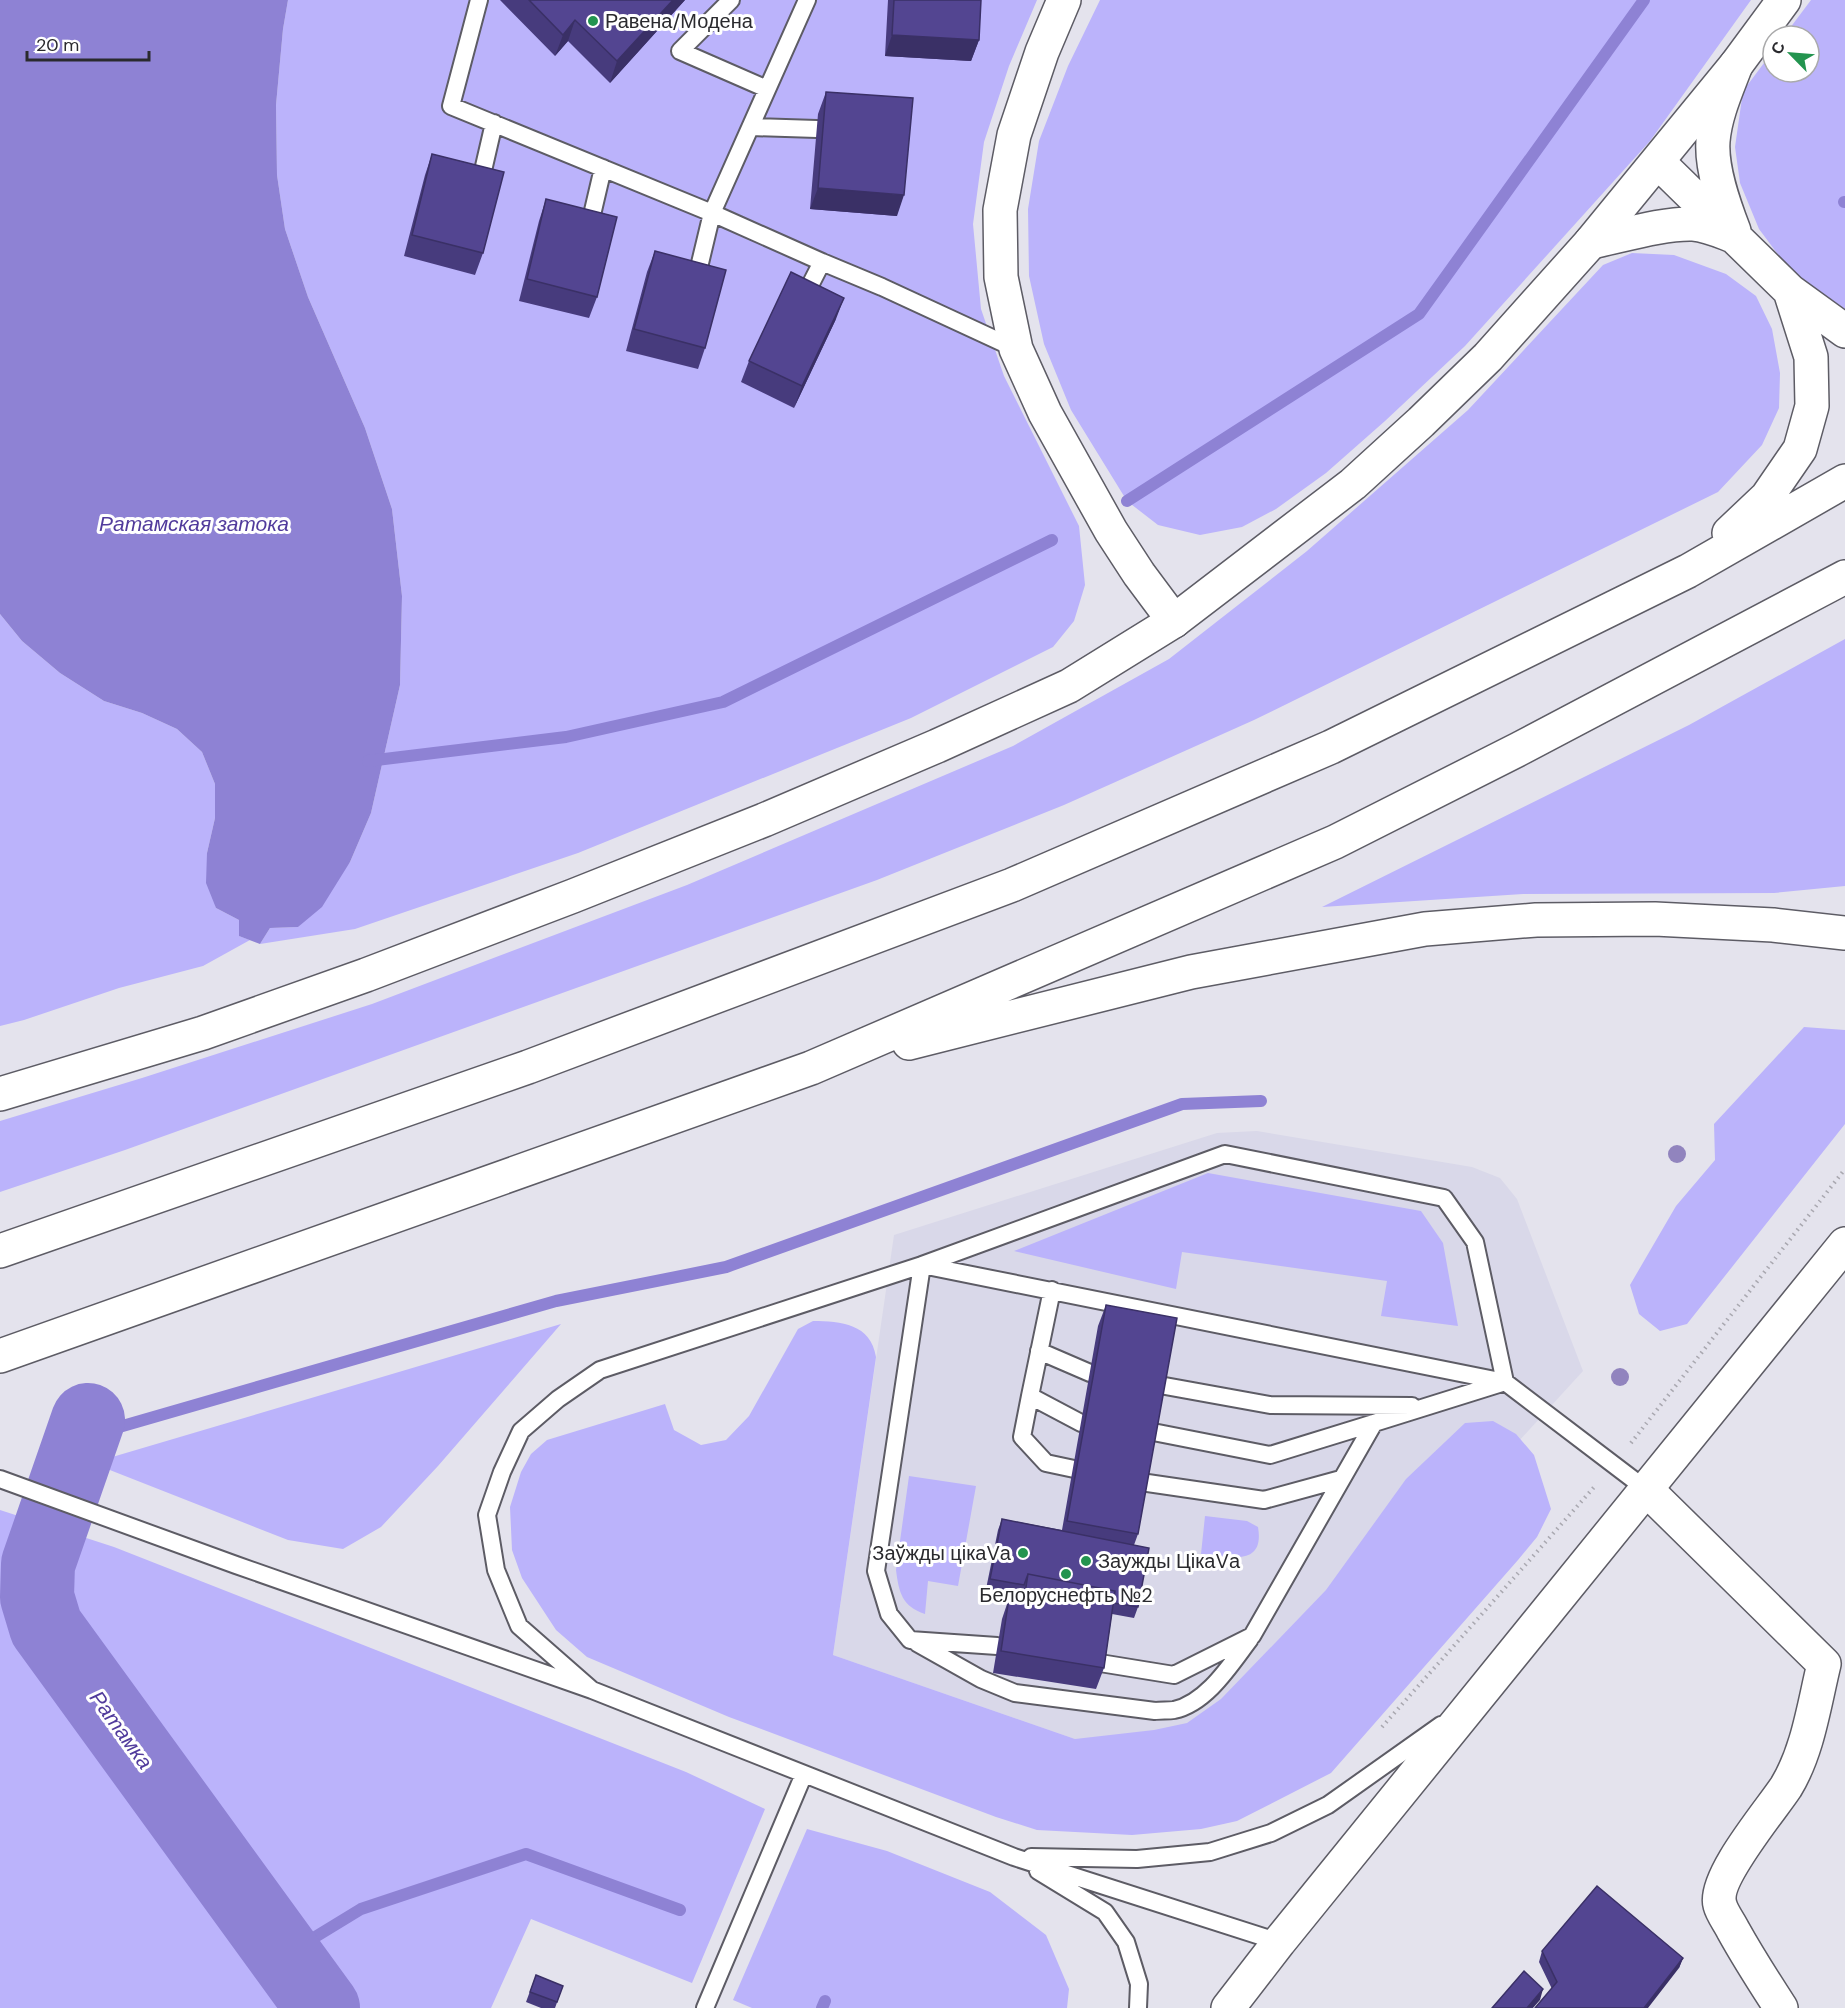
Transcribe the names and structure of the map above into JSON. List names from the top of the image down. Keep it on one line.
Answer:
{"water":["Ратамская затока","Ратамка"],"places":["Равена/Модена","Заўжды цікаVа","Заужды ЦікаVа","Белоруснефть №2"],"scale_bar":"20 m","north":"top left"}
